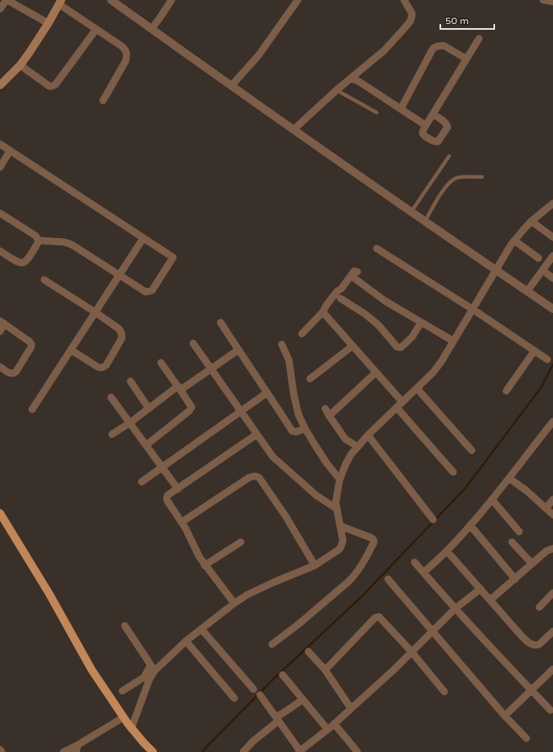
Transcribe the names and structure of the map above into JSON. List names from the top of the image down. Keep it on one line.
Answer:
{"scale_bar":"50 m"}
